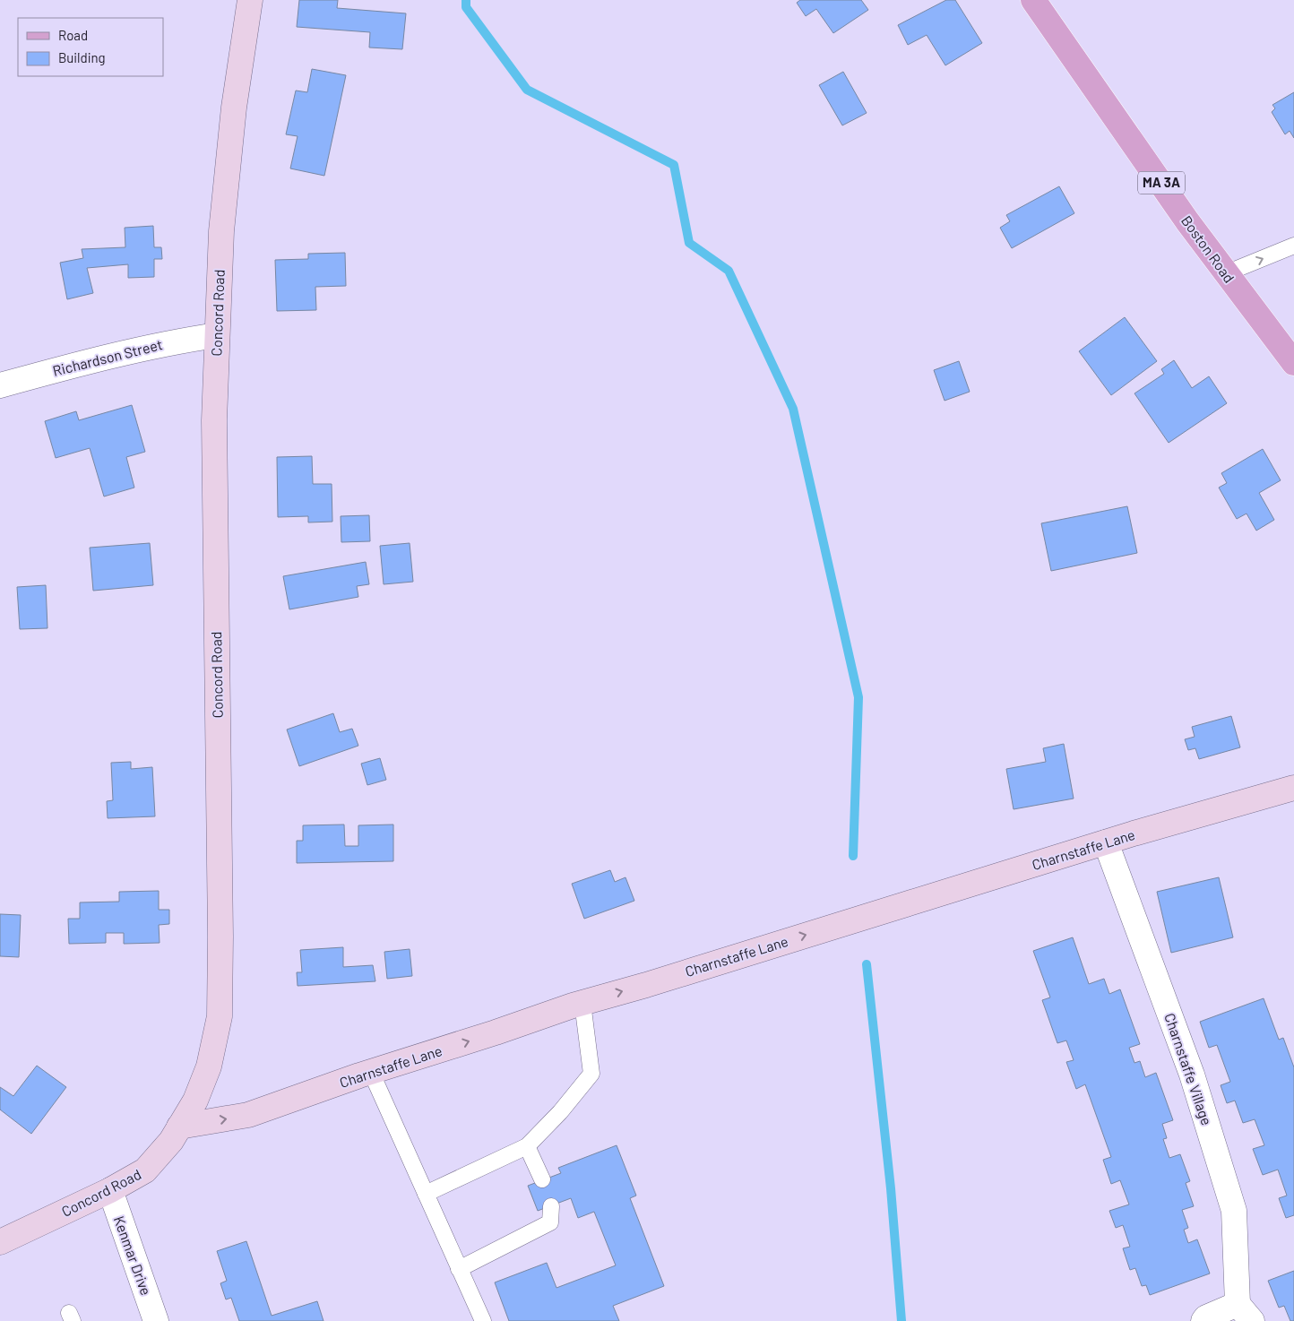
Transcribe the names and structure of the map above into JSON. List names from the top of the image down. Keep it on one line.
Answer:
{"streets":{"main road":["MA 3A","Boston Road","Concord Road","Charnstaffe Lane"],"street":["Richardson Street","Charnstaffe Village","Kenmar Drive"]},"crossings":[["Concord Road","Richardson Street"],["Concord Road","Charnstaffe Lane"],["Concord Road","Kenmar Drive"],["Charnstaffe Lane","Charnstaffe Village"]],"one_way":["Charnstaffe Lane"],"legend":["Road","Building"]}
